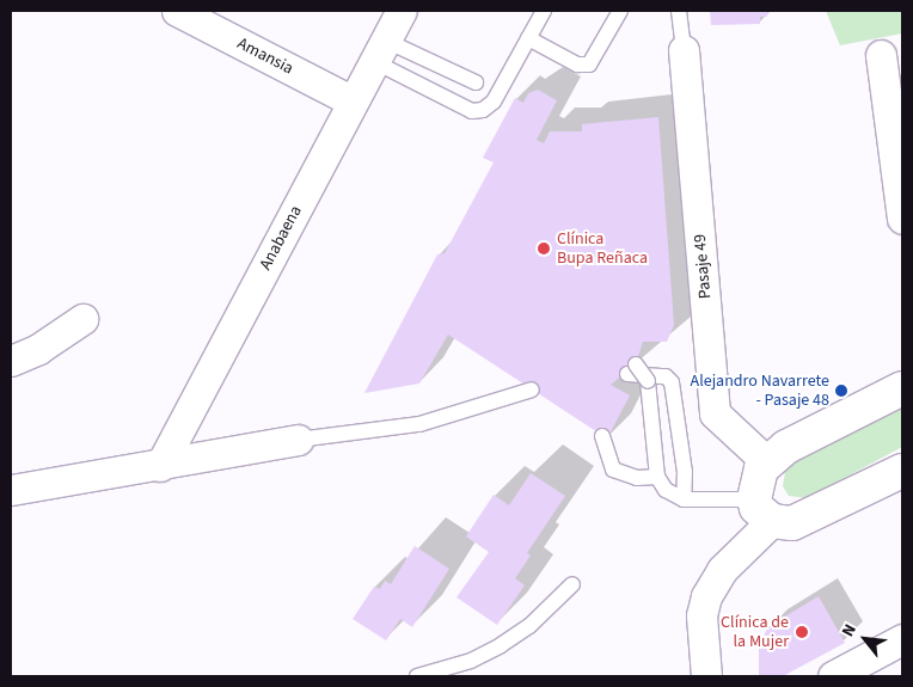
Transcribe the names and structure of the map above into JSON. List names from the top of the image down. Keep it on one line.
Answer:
{"streets":{"street":["Amansia","Anabaena","Pasaje 49"]},"crossings":[["Amansia","Anabaena"]],"places":["Clínica Bupa Reñaca","Alejandro Navarrete - Pasaje 48","Clínica de la Mujer"],"north":"top left"}
